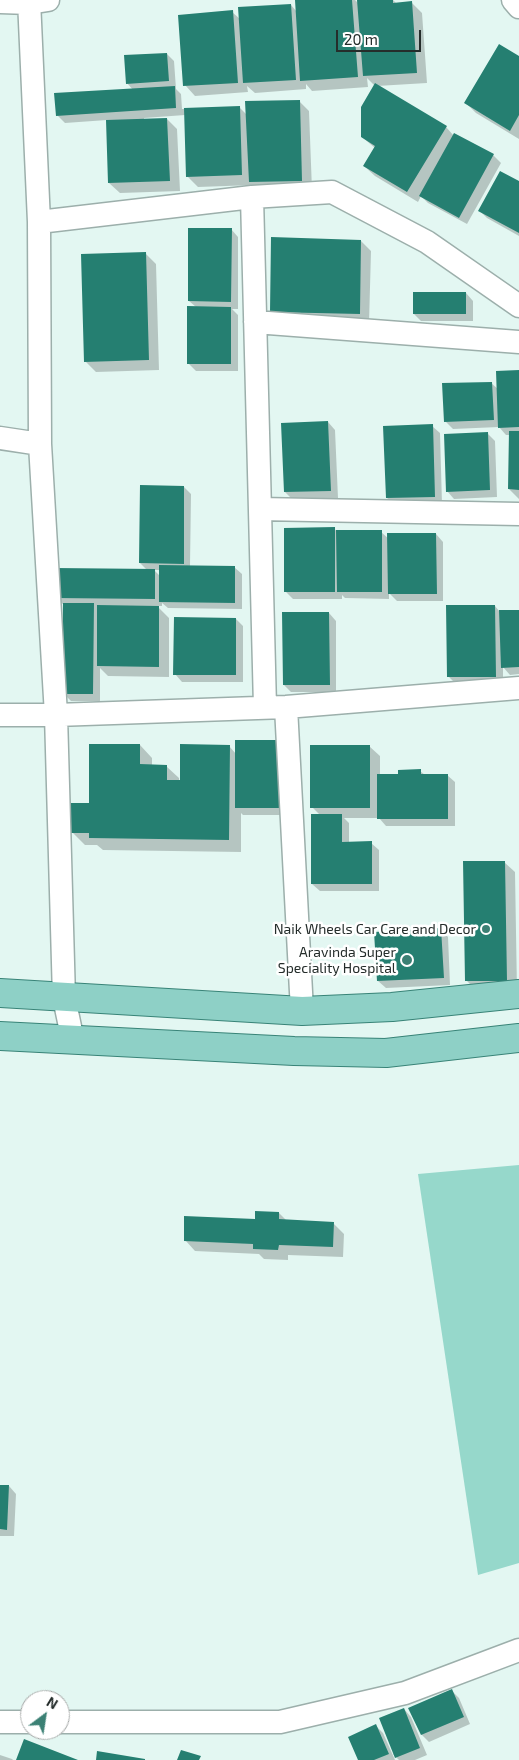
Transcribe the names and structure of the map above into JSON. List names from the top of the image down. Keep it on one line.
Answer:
{"places":["Naik Wheels Car Care and Decor","Aravinda Super Speciality Hospital"],"scale_bar":"20 m","north":"top right"}
